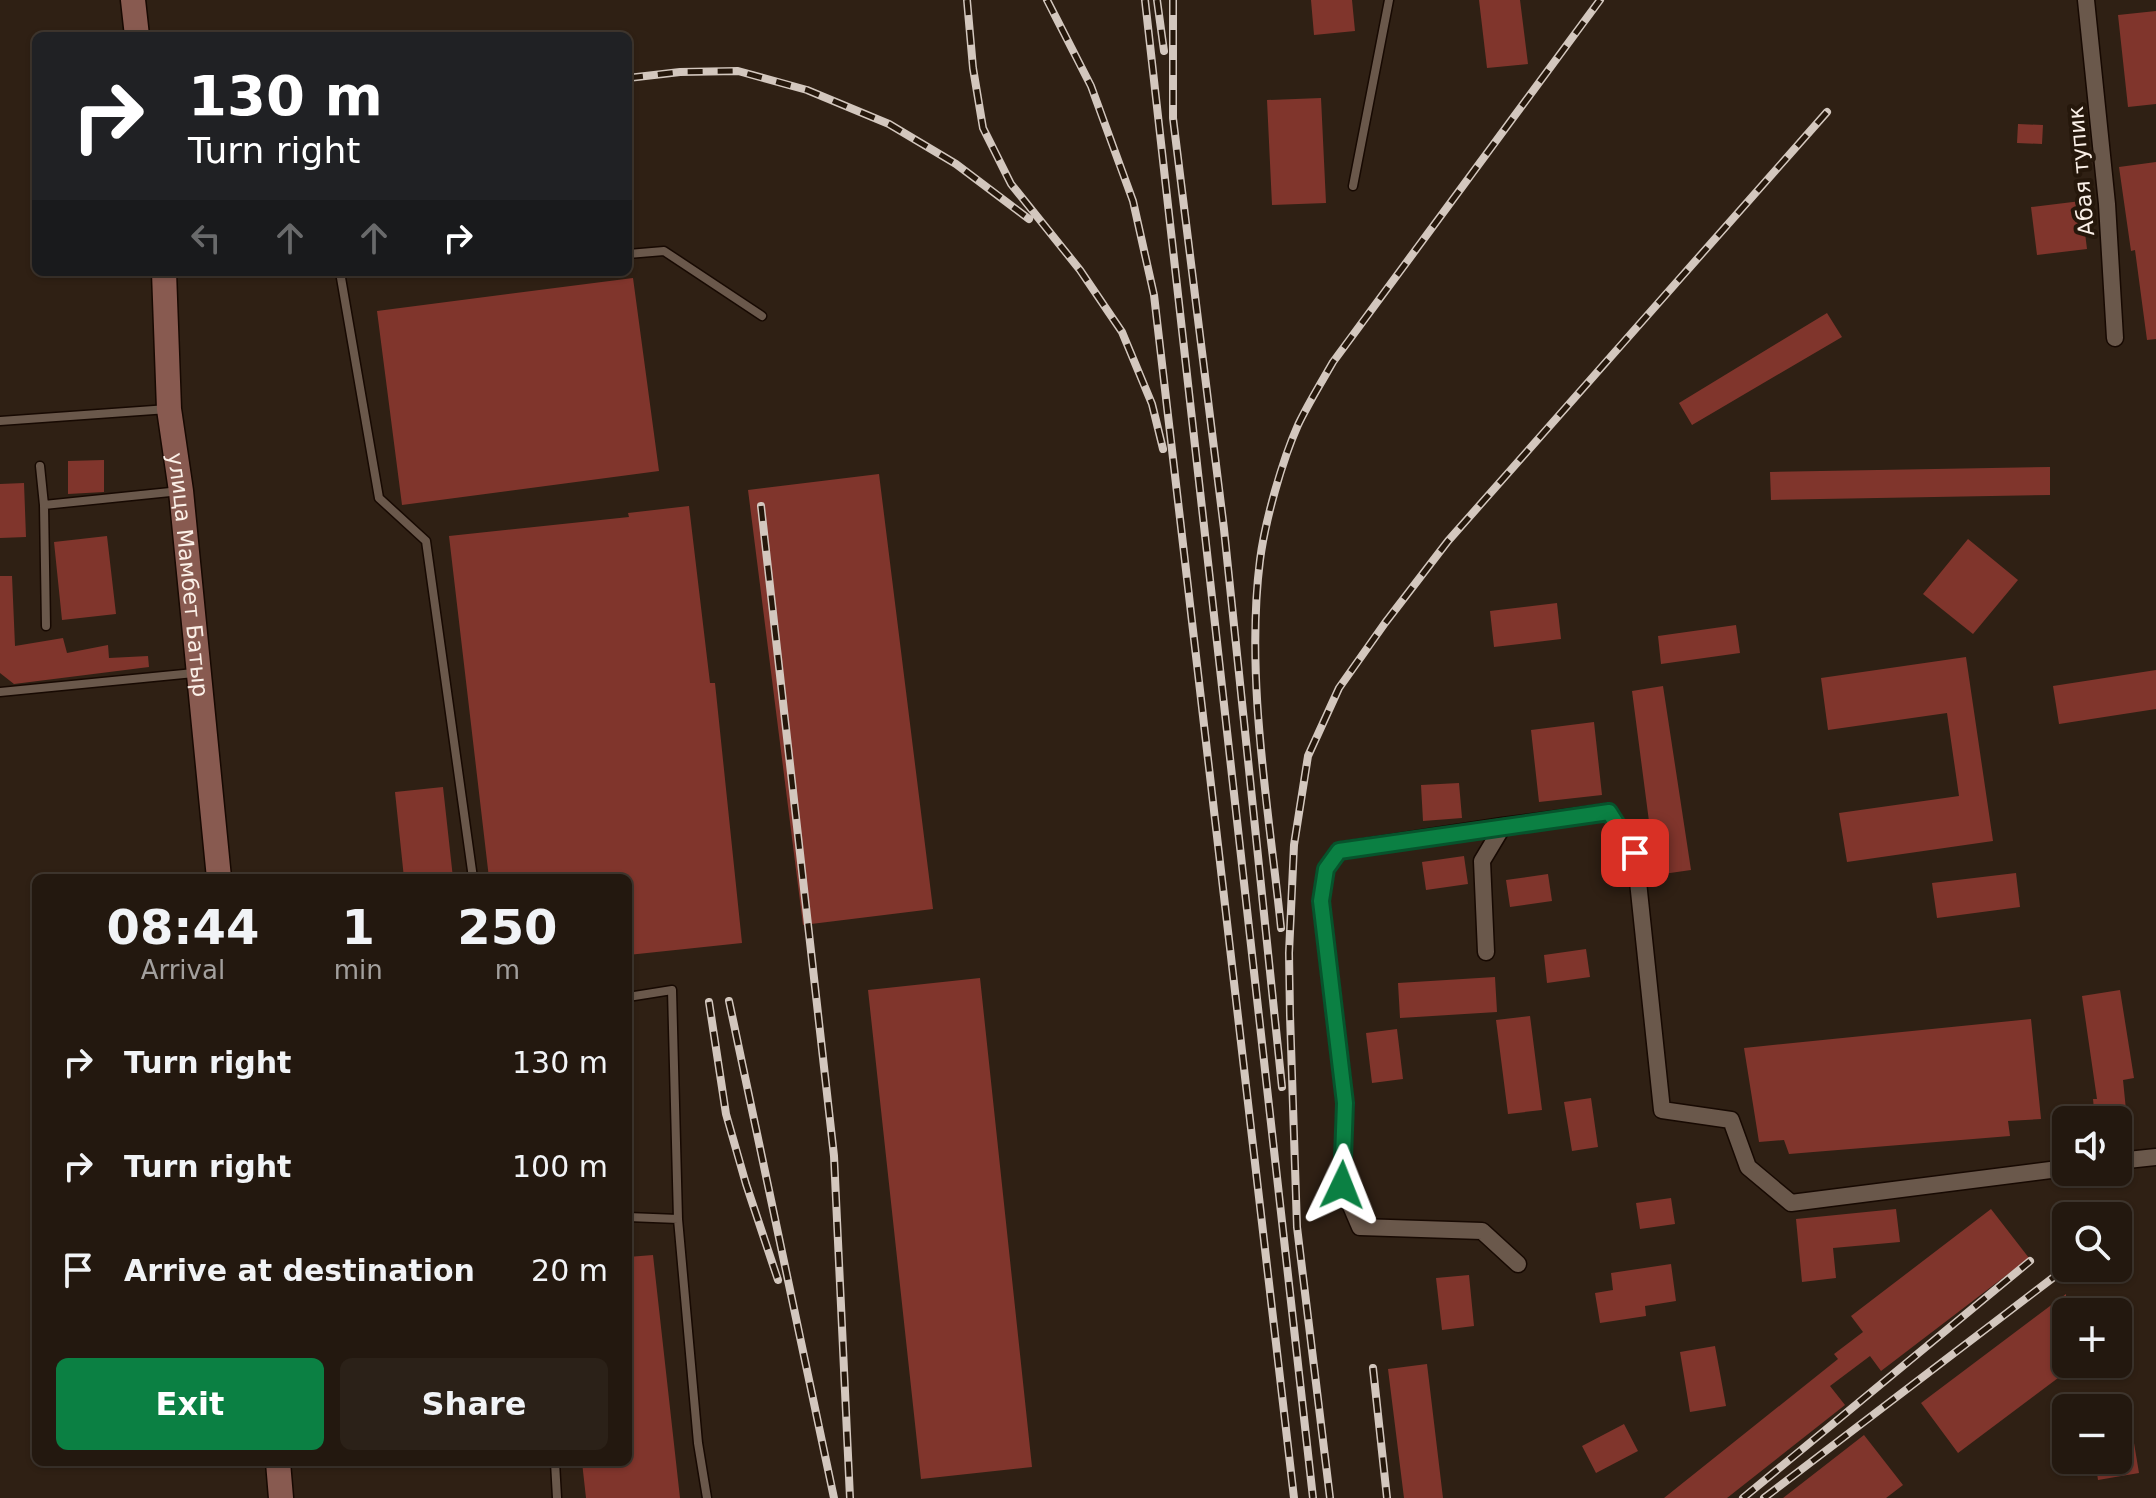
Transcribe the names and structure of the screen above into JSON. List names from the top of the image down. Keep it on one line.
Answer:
{"streets":{"main road":["улица Мамбет Батыр"],"street":["Абая тупик"]},"page":{"turn":["130 m","Turn right"],"eta":["08:44","Arrival","1","min","250","m"],"list":[{"name":"Turn right","value":"130 m"},{"name":"Turn right","value":"100 m"},{"name":"Arrive at destination","value":"20 m"}],"map_buttons":["+","−"],"buttons":["Exit","Share"]}}
